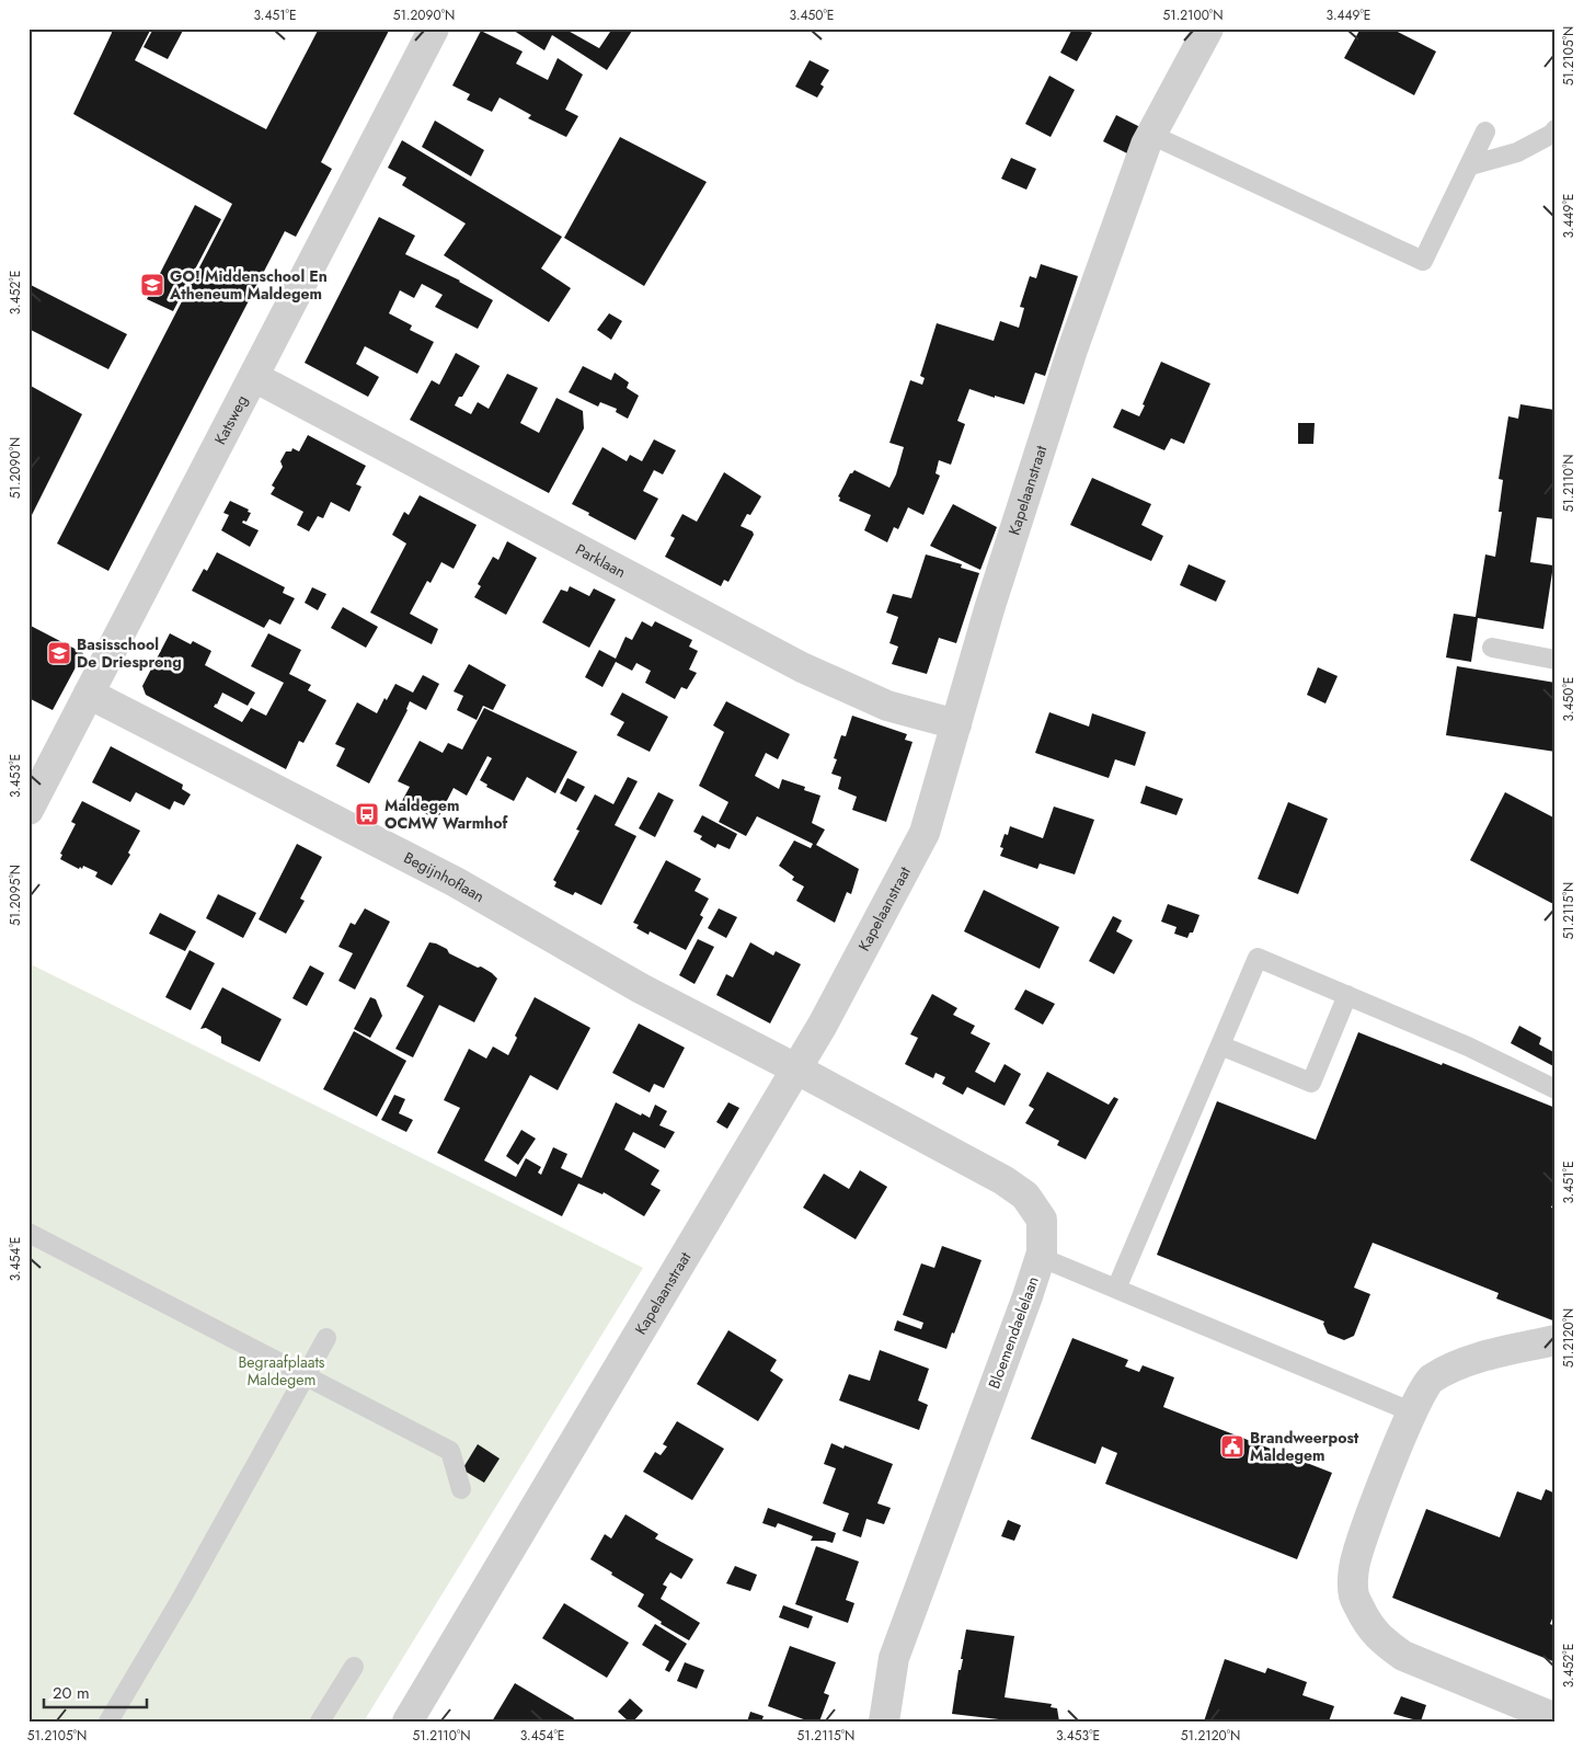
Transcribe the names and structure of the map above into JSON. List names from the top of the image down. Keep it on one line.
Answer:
{"streets":{"street":["Katsweg","Kapelaanstraat","Parklaan","Begijnhoflaan","Bloemendaelelaan"]},"crossings":[["Katsweg","Parklaan"],["Katsweg","Begijnhoflaan"],["Kapelaanstraat","Parklaan"],["Kapelaanstraat","Begijnhoflaan"],["Kapelaanstraat","Bloemendaelelaan"],["Begijnhoflaan","Bloemendaelelaan"]],"parks":["Begraafplaats Maldegem"],"places":{"school or university":["GO! Middenschool En Atheneum Maldegem","Basisschool De Driesprong"],"bus stop":["Maldegem OCMW Warmhof"],"public building":["Brandweerpost Maldegem"]},"scale_bar":"20 m","coordinates":["3.451°E","51.2090°N","3.450°E","51.2100°N","3.449°E","51.2105°N","3.452°E","51.2110°N","3.453°E","51.2095°N","51.2115°N","3.454°E","51.2120°N"]}
